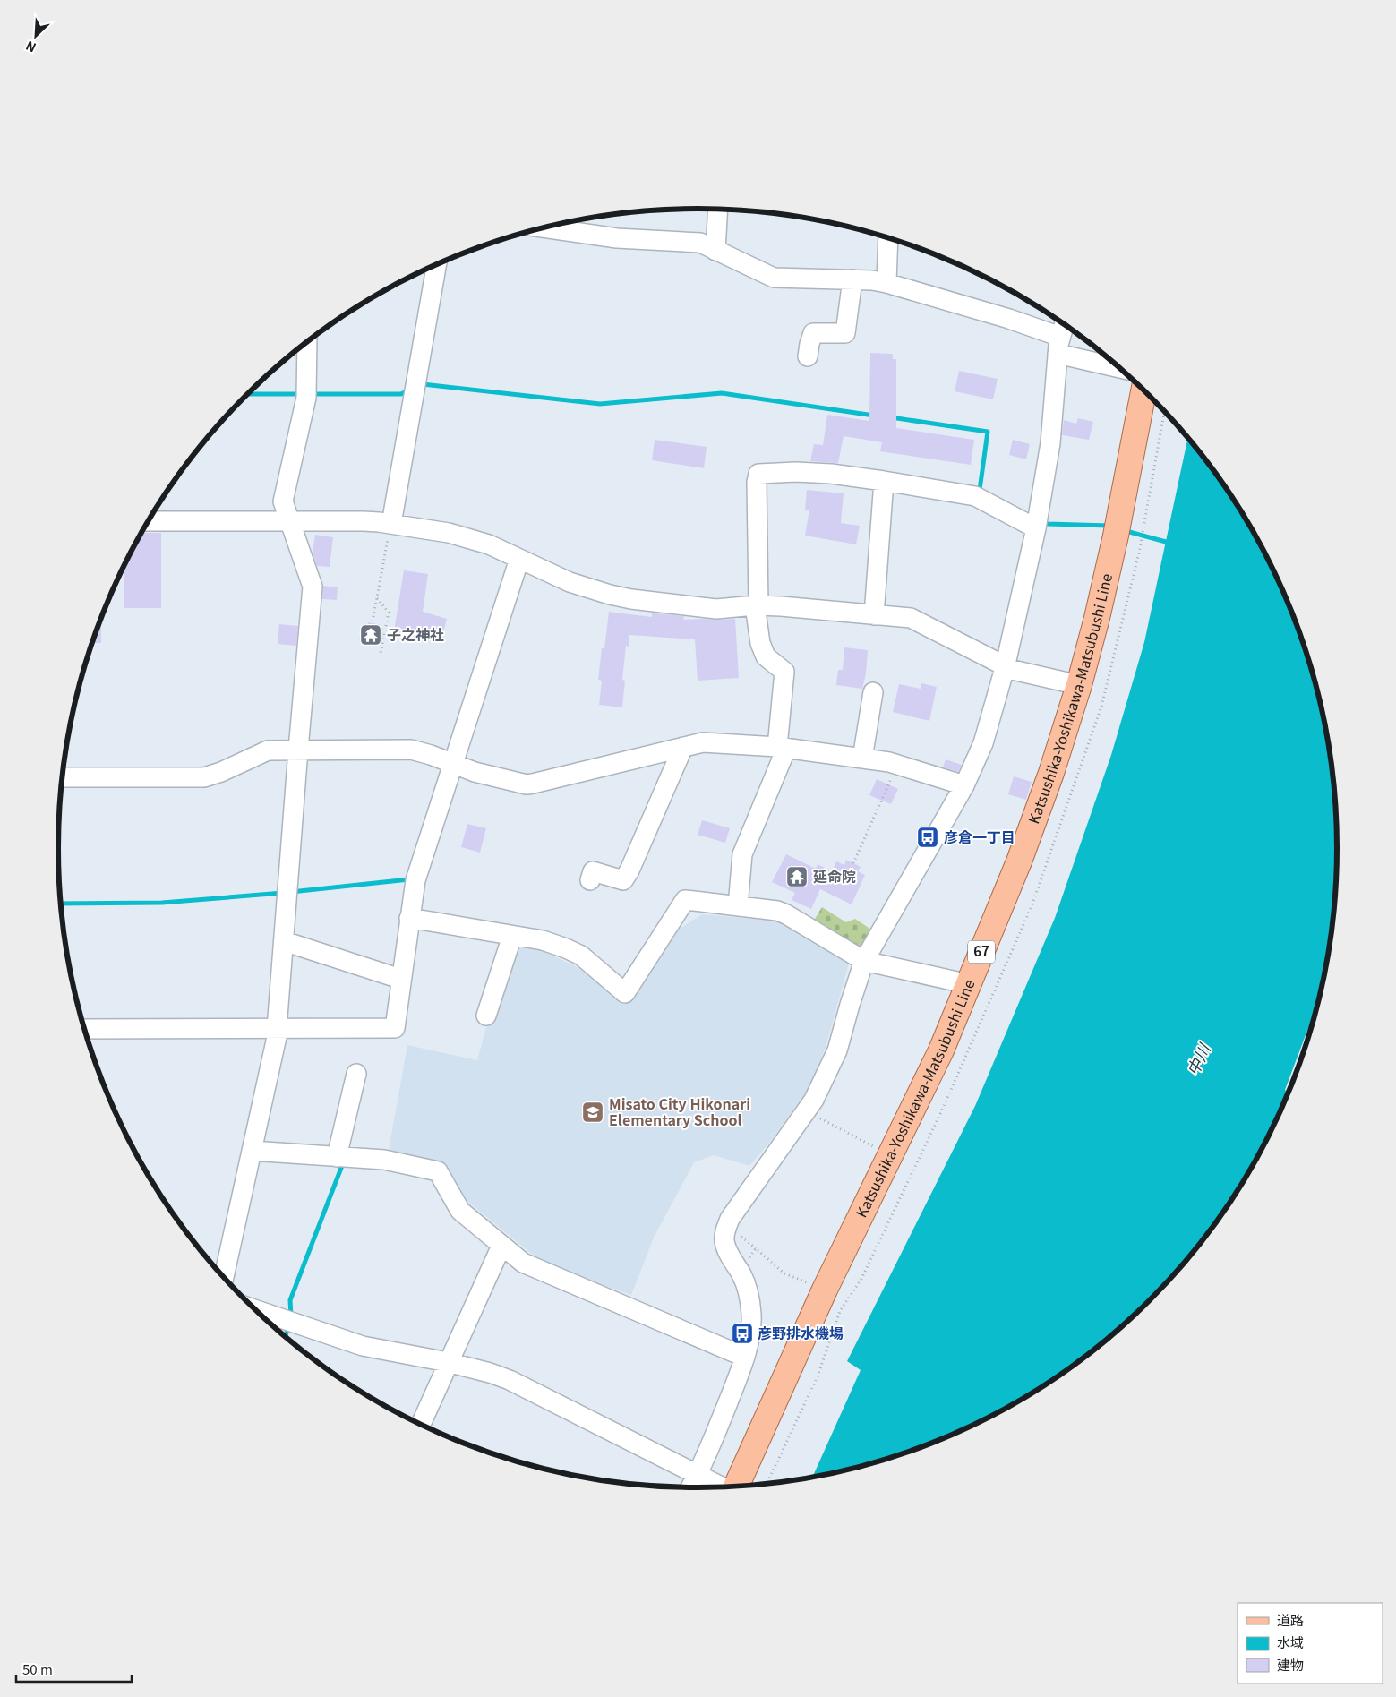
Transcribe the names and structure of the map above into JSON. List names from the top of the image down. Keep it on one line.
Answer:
{"streets":{"main road":["Katsushika-Yoshikawa-Matsubushi Line","67"]},"water":["中川"],"places":{"temple":["子之神社","延命院"],"bus stop":["彦倉一丁目","彦野排水機場"],"school or university":["Misato City Hikonari Elementary School"]},"legend":["道路","水域","建物"],"scale_bar":"50 m","north":"bottom left"}
